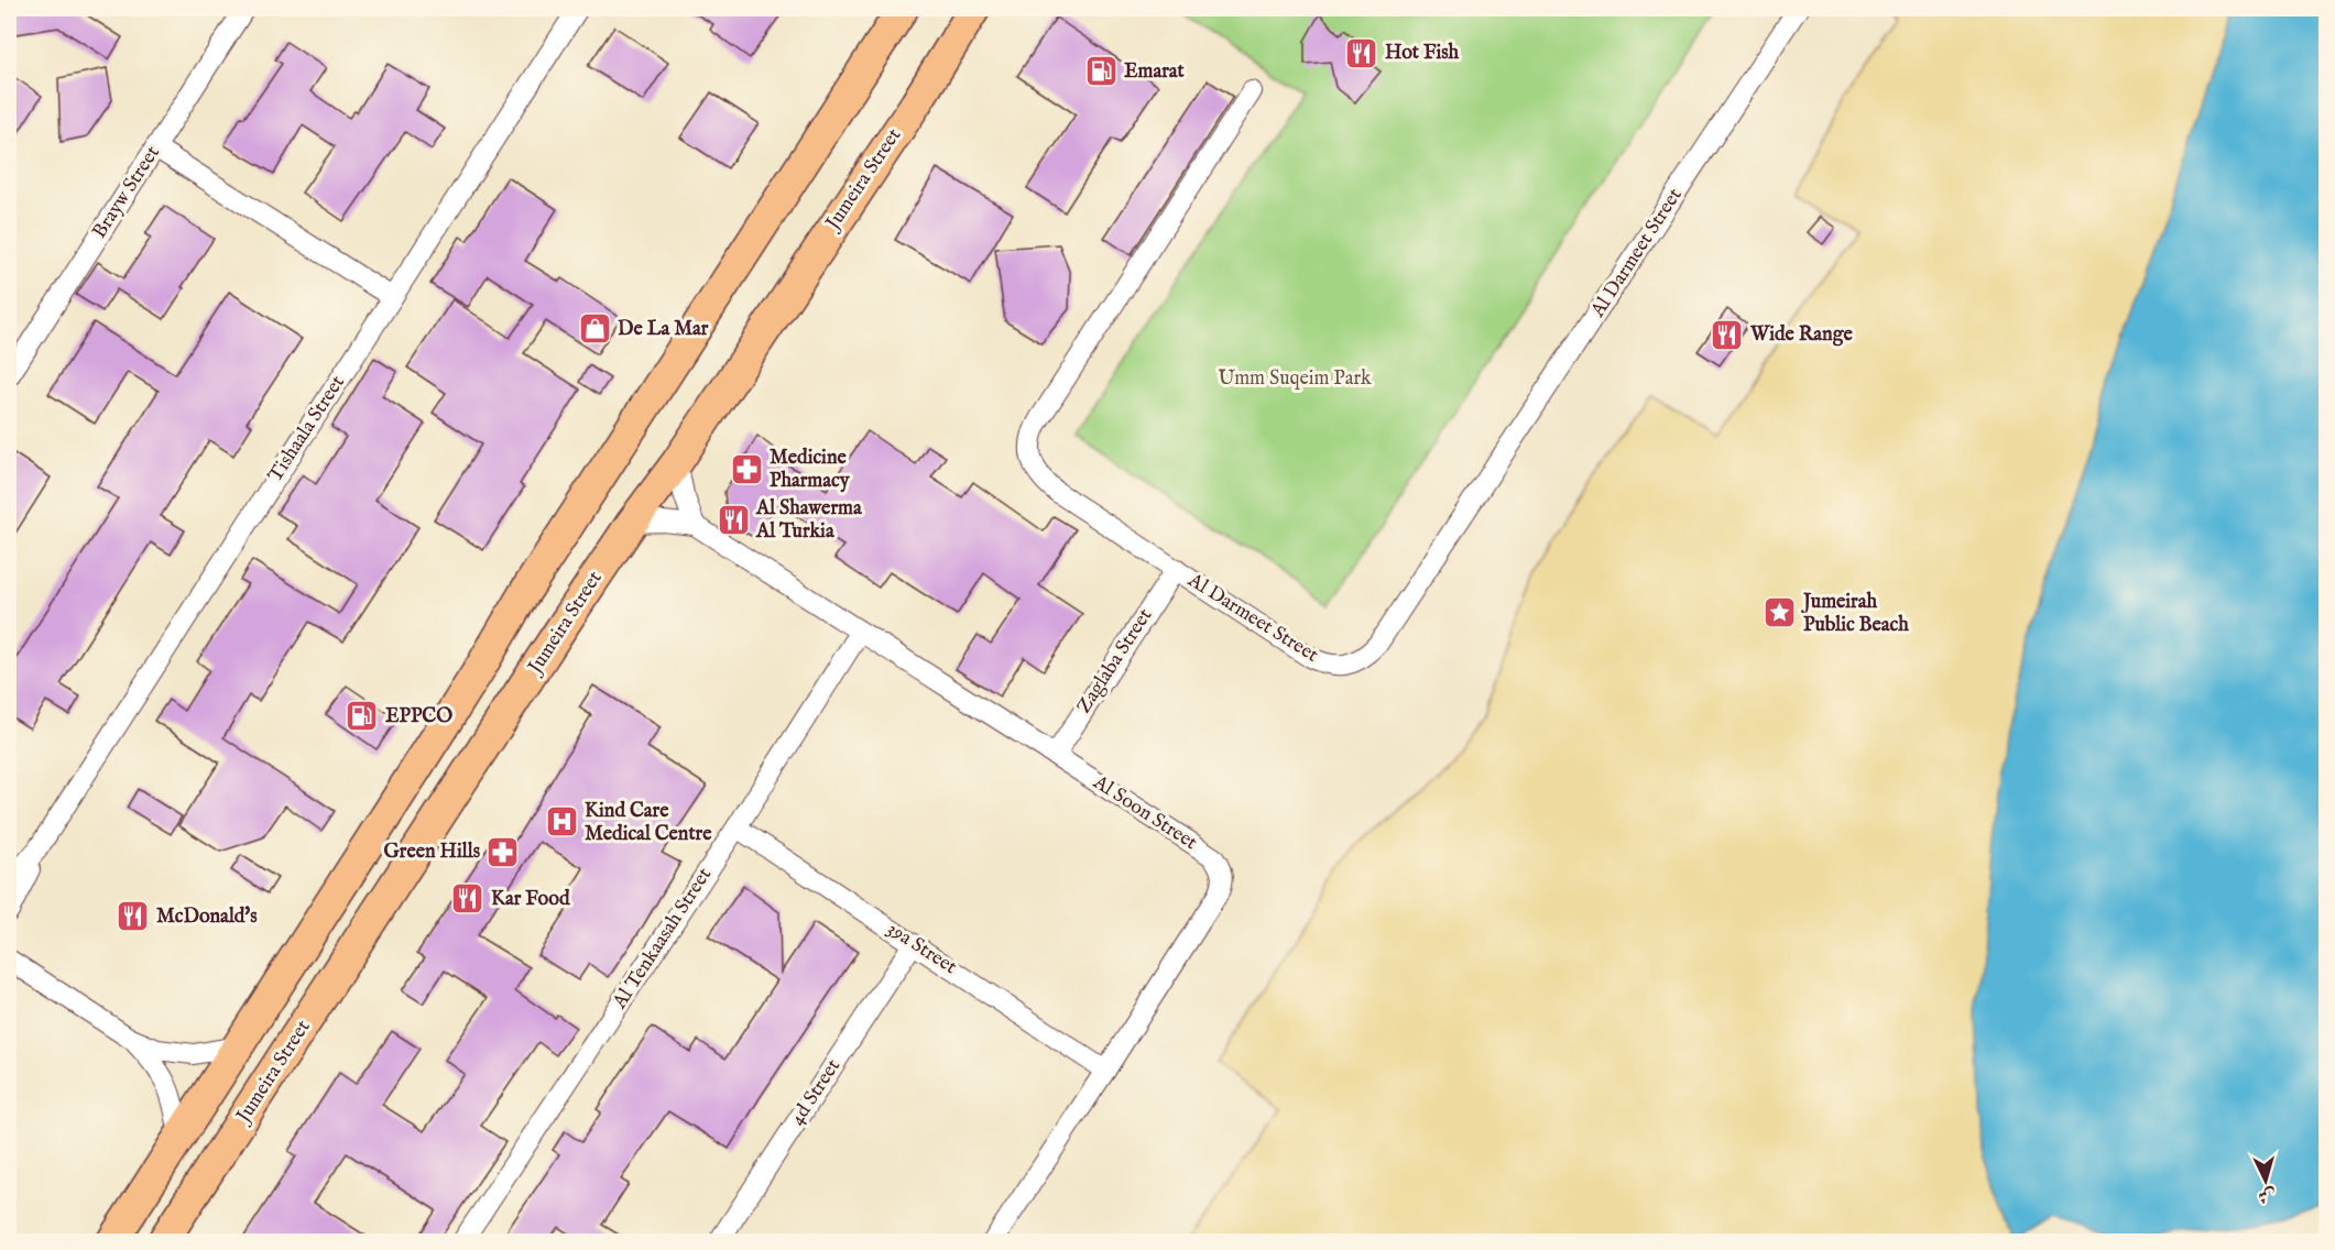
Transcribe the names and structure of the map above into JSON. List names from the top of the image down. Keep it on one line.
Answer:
{"streets":{"main road":["Jumeira Street"],"street":["Brayw Street","Al Darmeet Street","Tishaala Street","Zaglaba Street","Al Soon Street","Al Tenkaasah Street","39a Street","4d Street"]},"crossings":[["Jumeira Street","Al Soon Street"],["Al Darmeet Street","Zaglaba Street"],["Zaglaba Street","Al Soon Street"],["Al Soon Street","Al Tenkaasah Street"],["Al Soon Street","39a Street"],["Al Tenkaasah Street","39a Street"],["39a Street","4d Street"]],"parks":["Umm Suqeim Park"],"places":{"restaurant":["Hot Fish","Wide Range","Al Shawerma Al Turkia","Kar Food","McDonald's"],"fuel station":["Emarat","EPPCO"],"shop":["De La Mar"],"pharmacy":["Medicine Pharmacy","Green Hills"],"place":["Jumeirah Public Beach"],"hospital":["Kind Care Medical Centre"]},"north":"bottom"}
